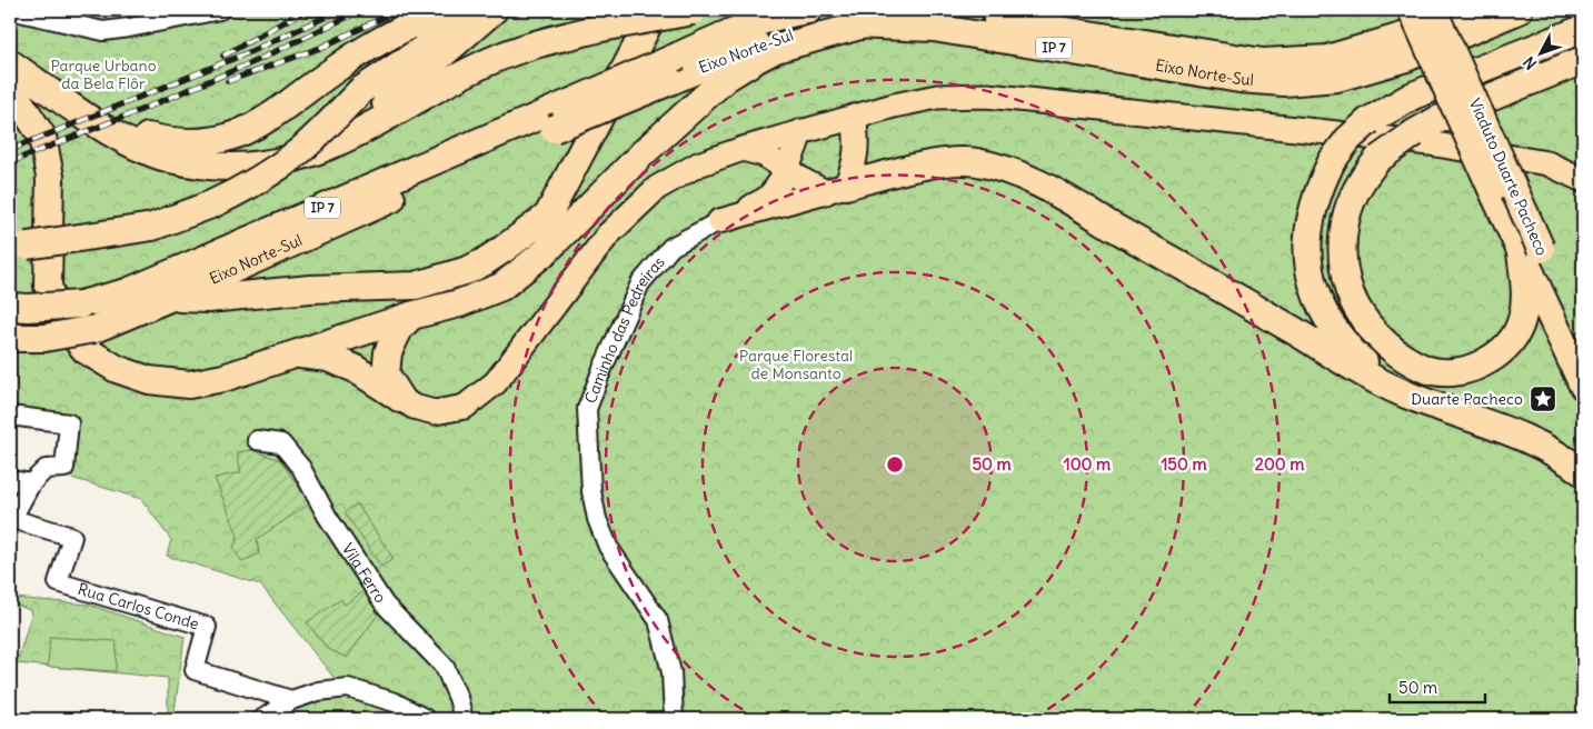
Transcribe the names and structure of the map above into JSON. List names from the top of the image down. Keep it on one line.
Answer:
{"streets":{"highway":["IP 7","Eixo Norte-Sul","Viaduto Duarte Pacheco"],"street":["Caminho das Pedreiras","Vila Ferro","Rua Carlos Conde"]},"crossings":[["Eixo Norte-Sul","Viaduto Duarte Pacheco"]],"parks":["Parque Urbano da Bela Flôr","Parque Florestal de Monsanto"],"places":{"place":["Duarte Pacheco"]},"scale_bar":"50 m","north":"bottom left","rings":["50 m","100 m","150 m","200 m"]}
